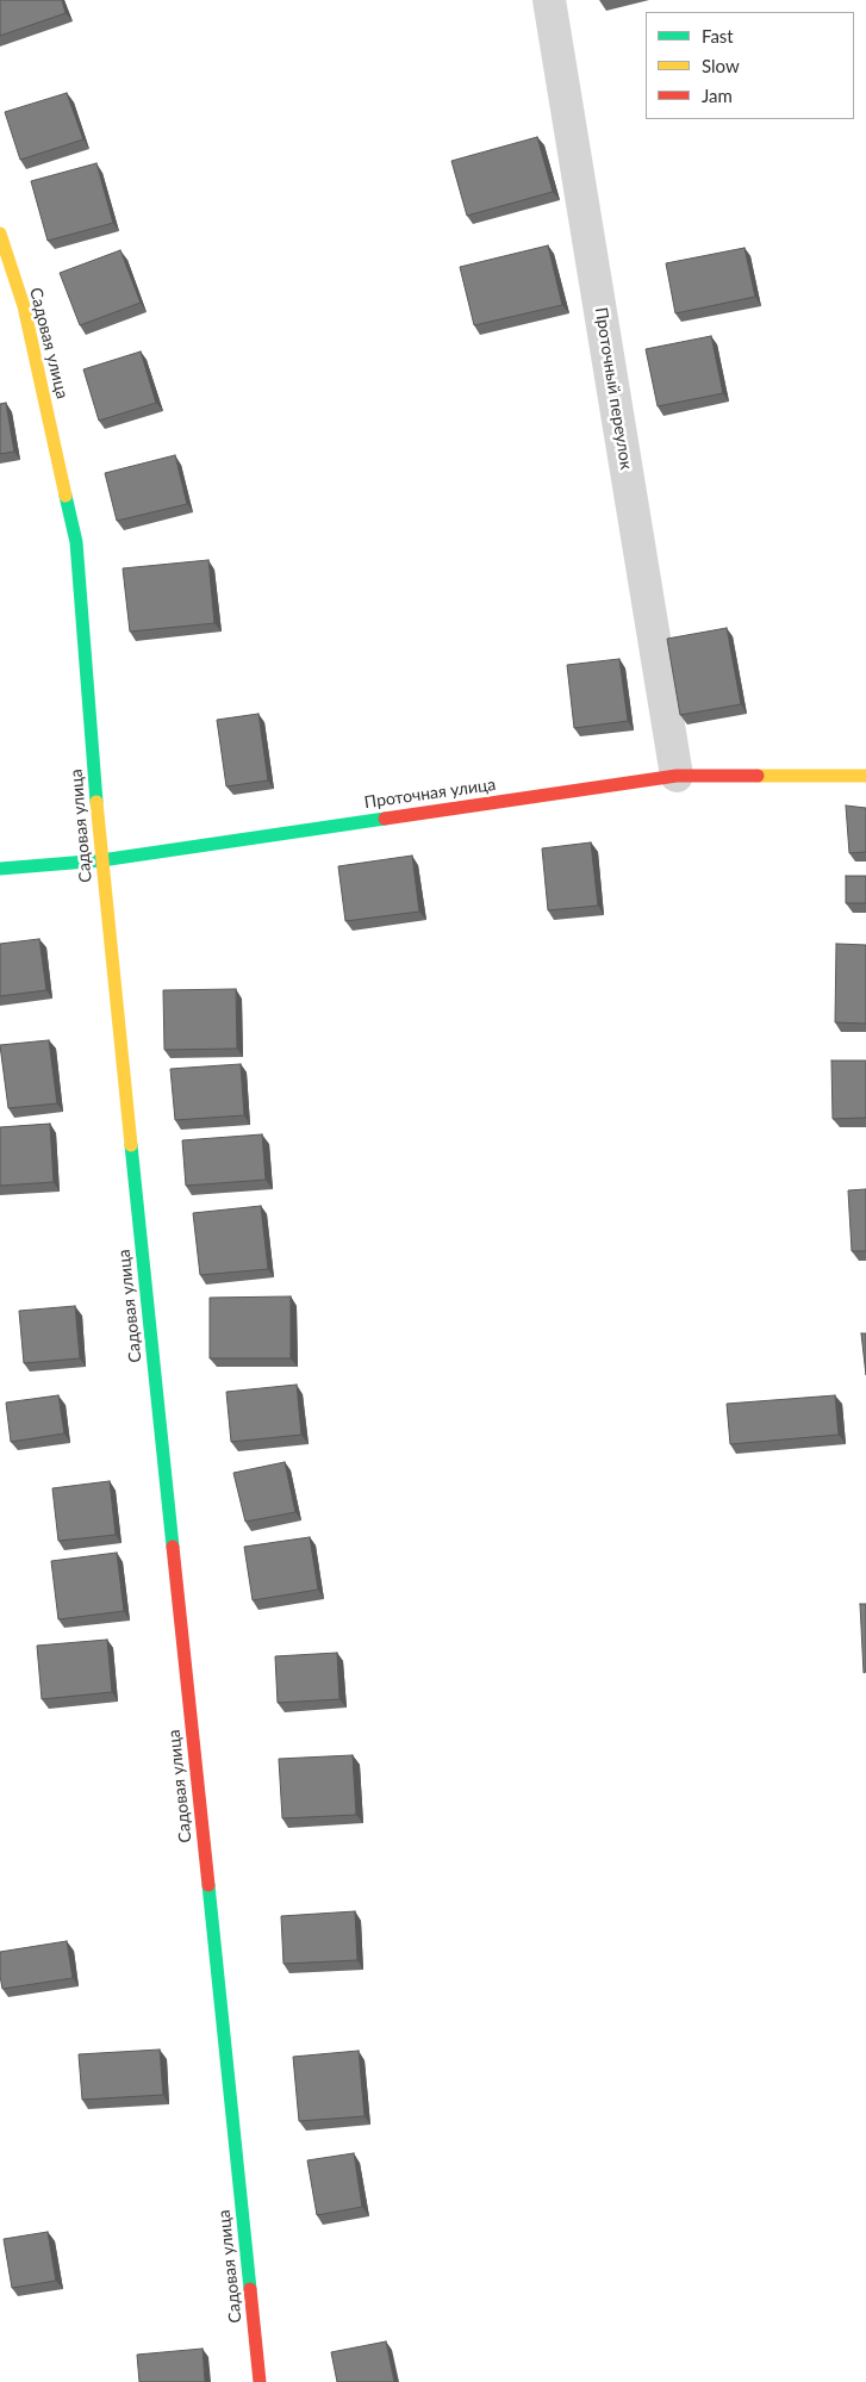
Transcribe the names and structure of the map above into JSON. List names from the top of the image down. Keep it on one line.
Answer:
{"streets":{"street":["Садовая улица","Проточный переулок","Проточная улица"]},"crossings":[["Садовая улица","Проточная улица"],["Проточный переулок","Проточная улица"]],"legend":["Fast","Slow","Jam"]}
